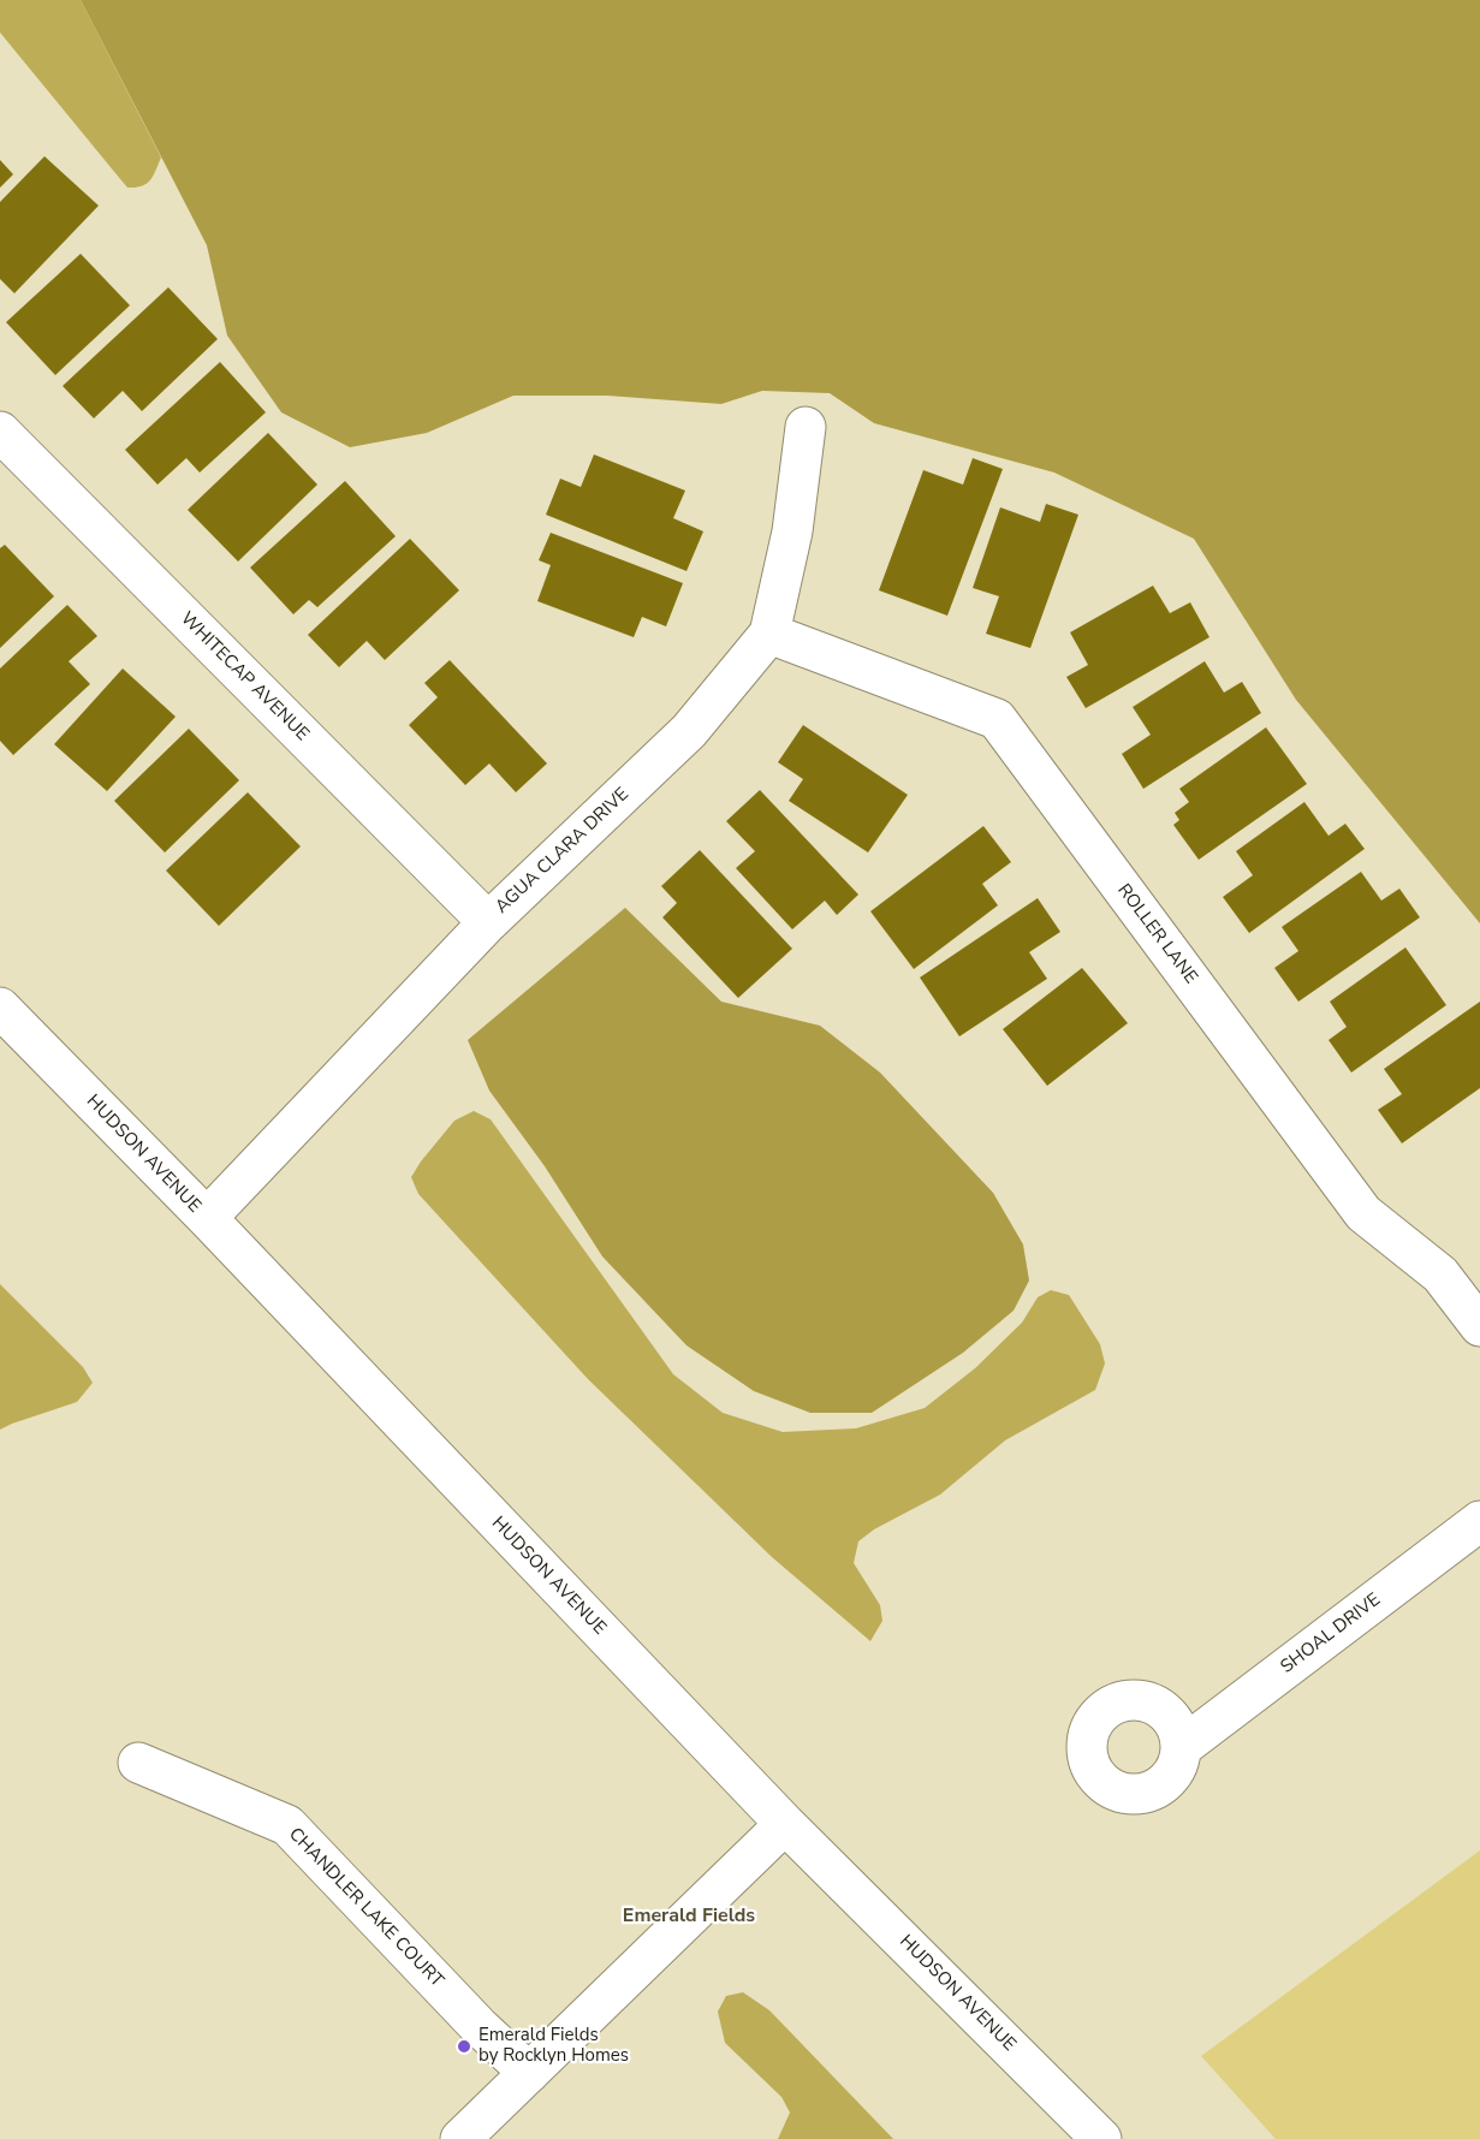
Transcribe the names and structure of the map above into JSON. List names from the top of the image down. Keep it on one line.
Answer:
{"streets":{"street":["WHITECAP AVENUE","AGUA CLARA DRIVE","ROLLER LANE","HUDSON AVENUE","SHOAL DRIVE","CHANDLER LAKE COURT"]},"crossings":[["WHITECAP AVENUE","AGUA CLARA DRIVE"],["AGUA CLARA DRIVE","ROLLER LANE"],["AGUA CLARA DRIVE","HUDSON AVENUE"]],"districts":["Emerald Fields"],"places":["Emerald Fields by Rocklyn Homes"]}
